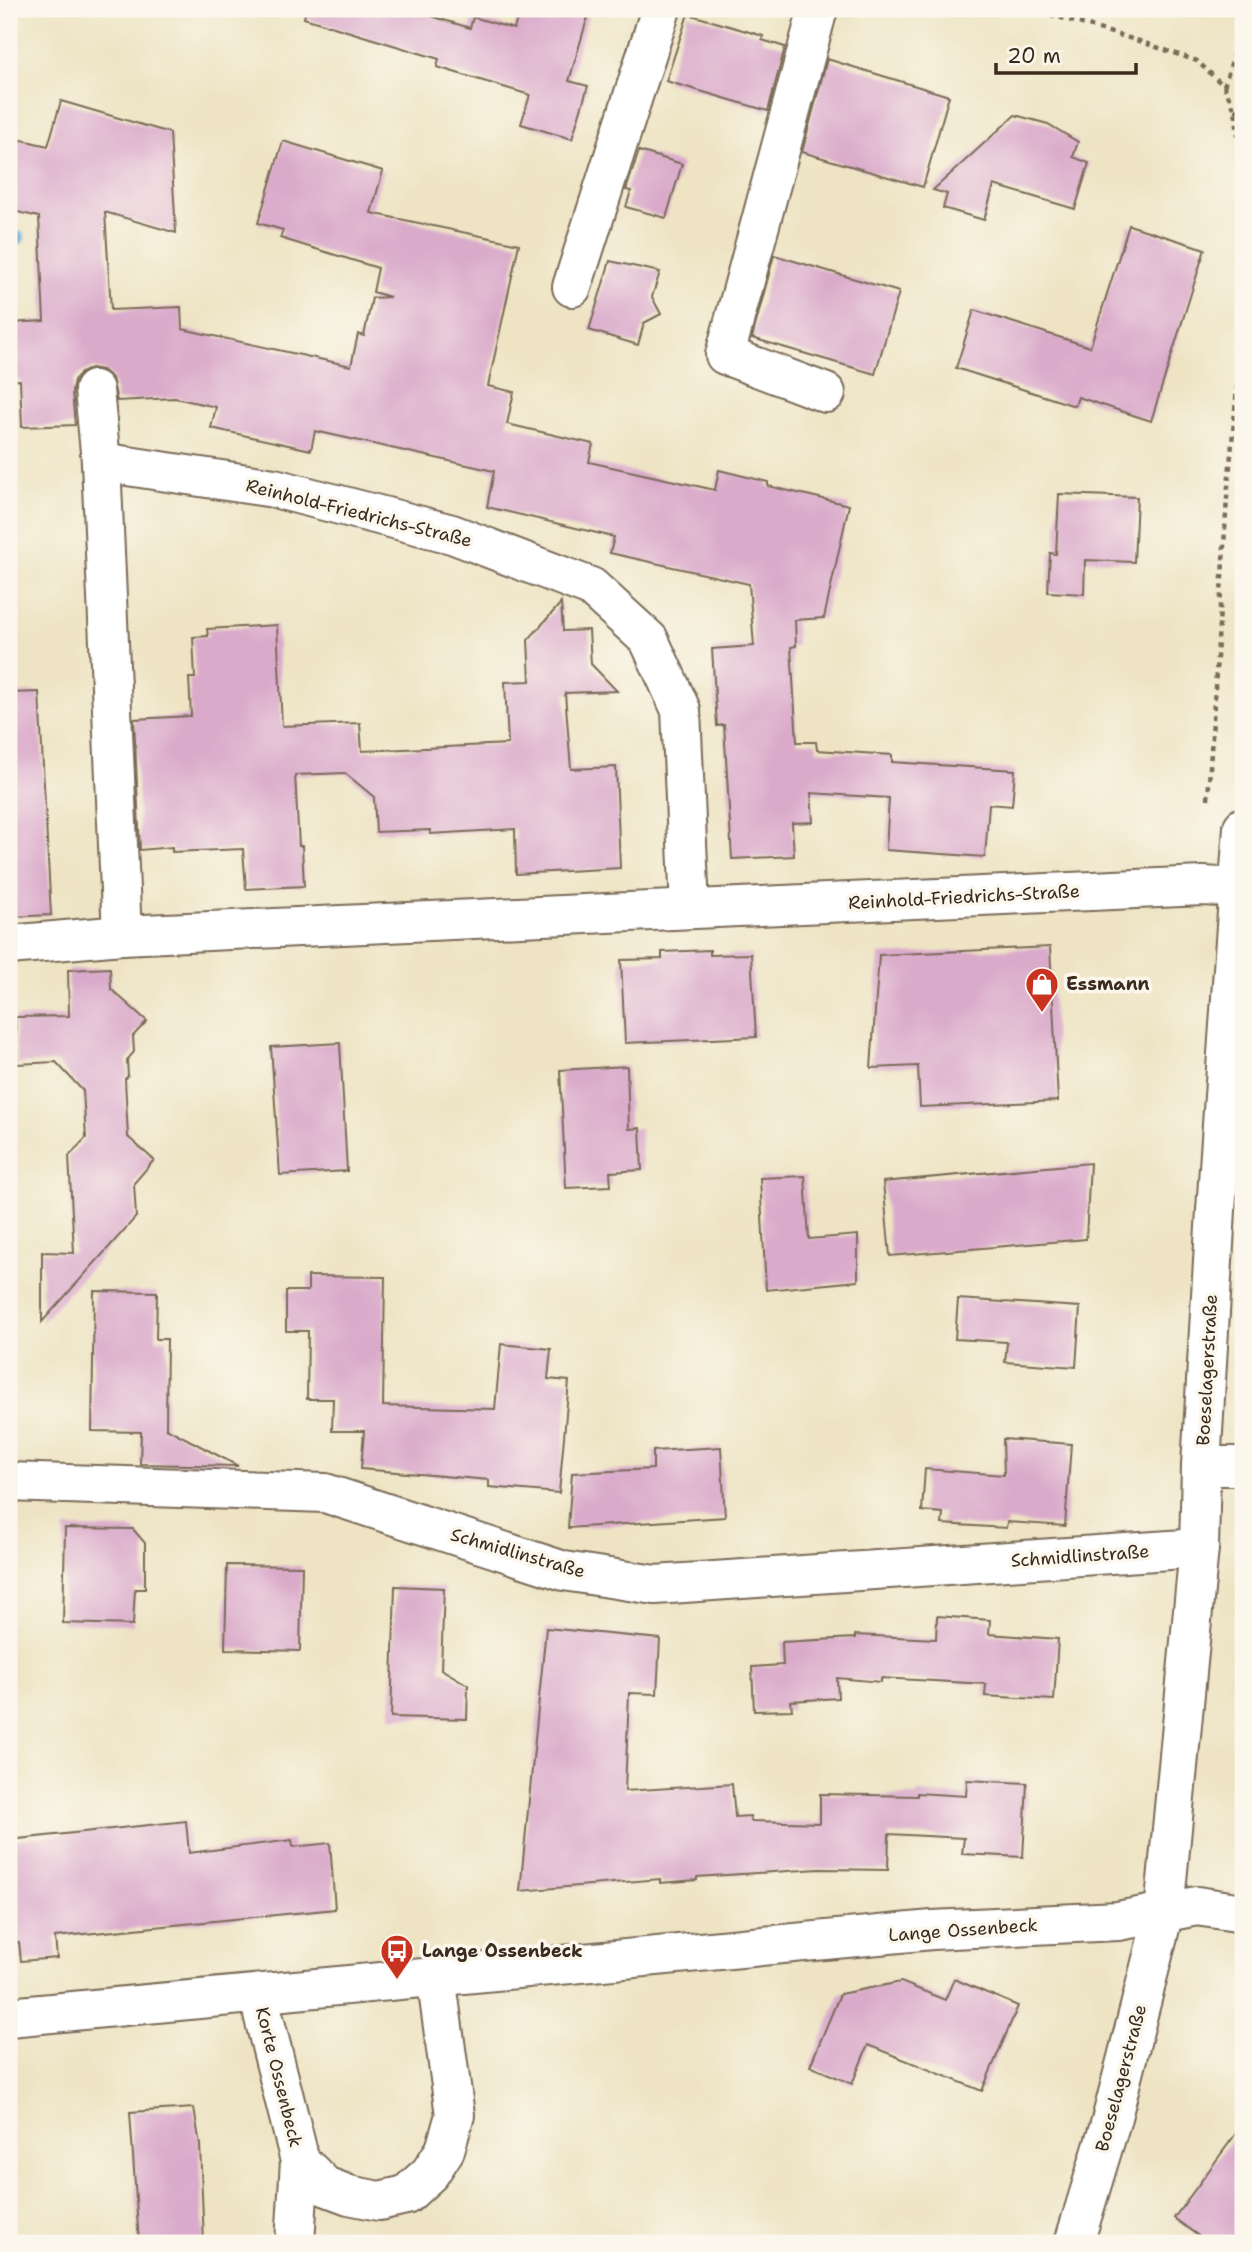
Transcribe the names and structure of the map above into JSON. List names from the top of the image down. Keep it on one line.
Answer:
{"streets":{"street":["Reinhold-Friedrichs-Straße","Boeselagerstraße","Schmidlinstraße","Lange Ossenbeck","Korte Ossenbeck"]},"crossings":[["Reinhold-Friedrichs-Straße","Boeselagerstraße"],["Boeselagerstraße","Schmidlinstraße"],["Boeselagerstraße","Lange Ossenbeck"],["Lange Ossenbeck","Korte Ossenbeck"]],"places":{"shop":["Essmann"],"bus stop":["Lange Ossenbeck"]},"scale_bar":"20 m"}
